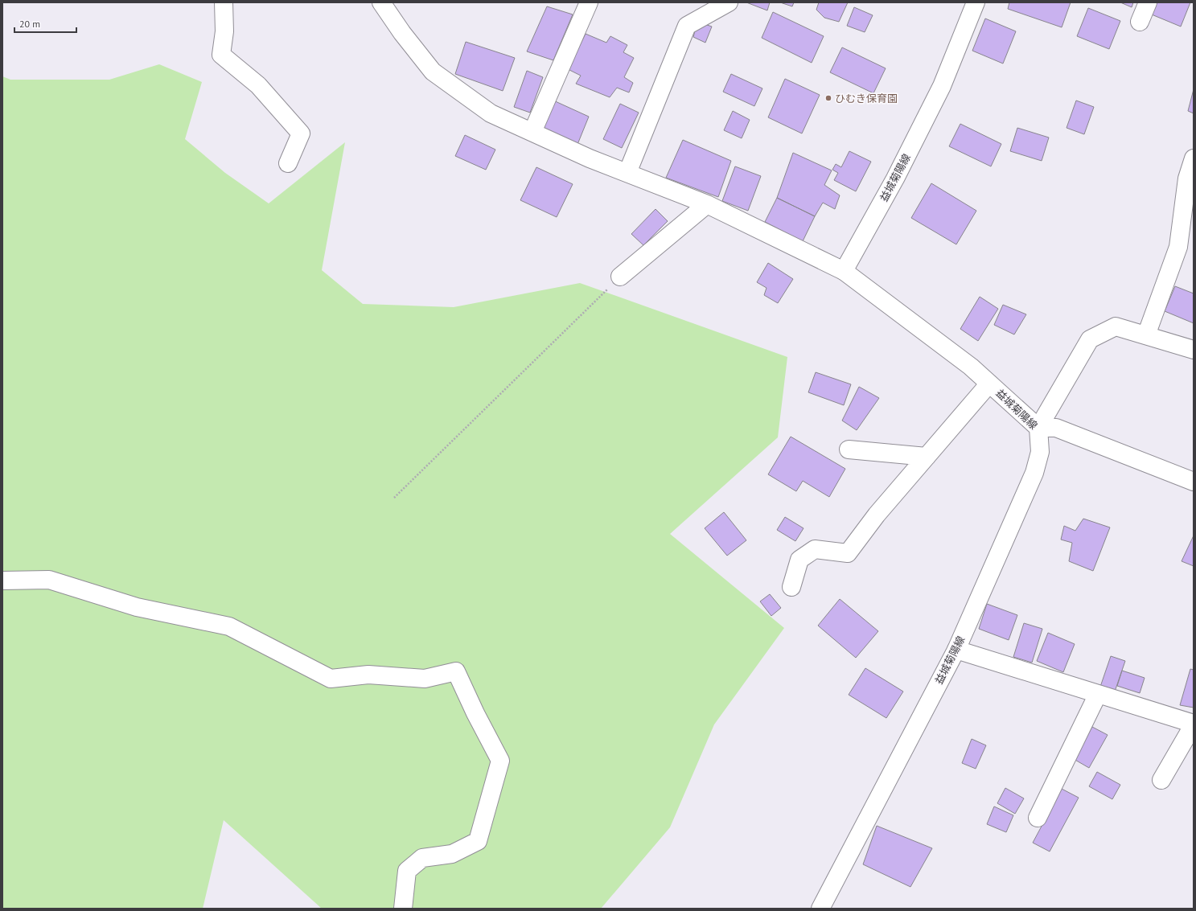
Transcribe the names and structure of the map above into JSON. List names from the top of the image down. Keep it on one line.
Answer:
{"streets":{"street":["益城菊陽線"]},"places":["ひむき保育園"],"scale_bar":"20 m"}
